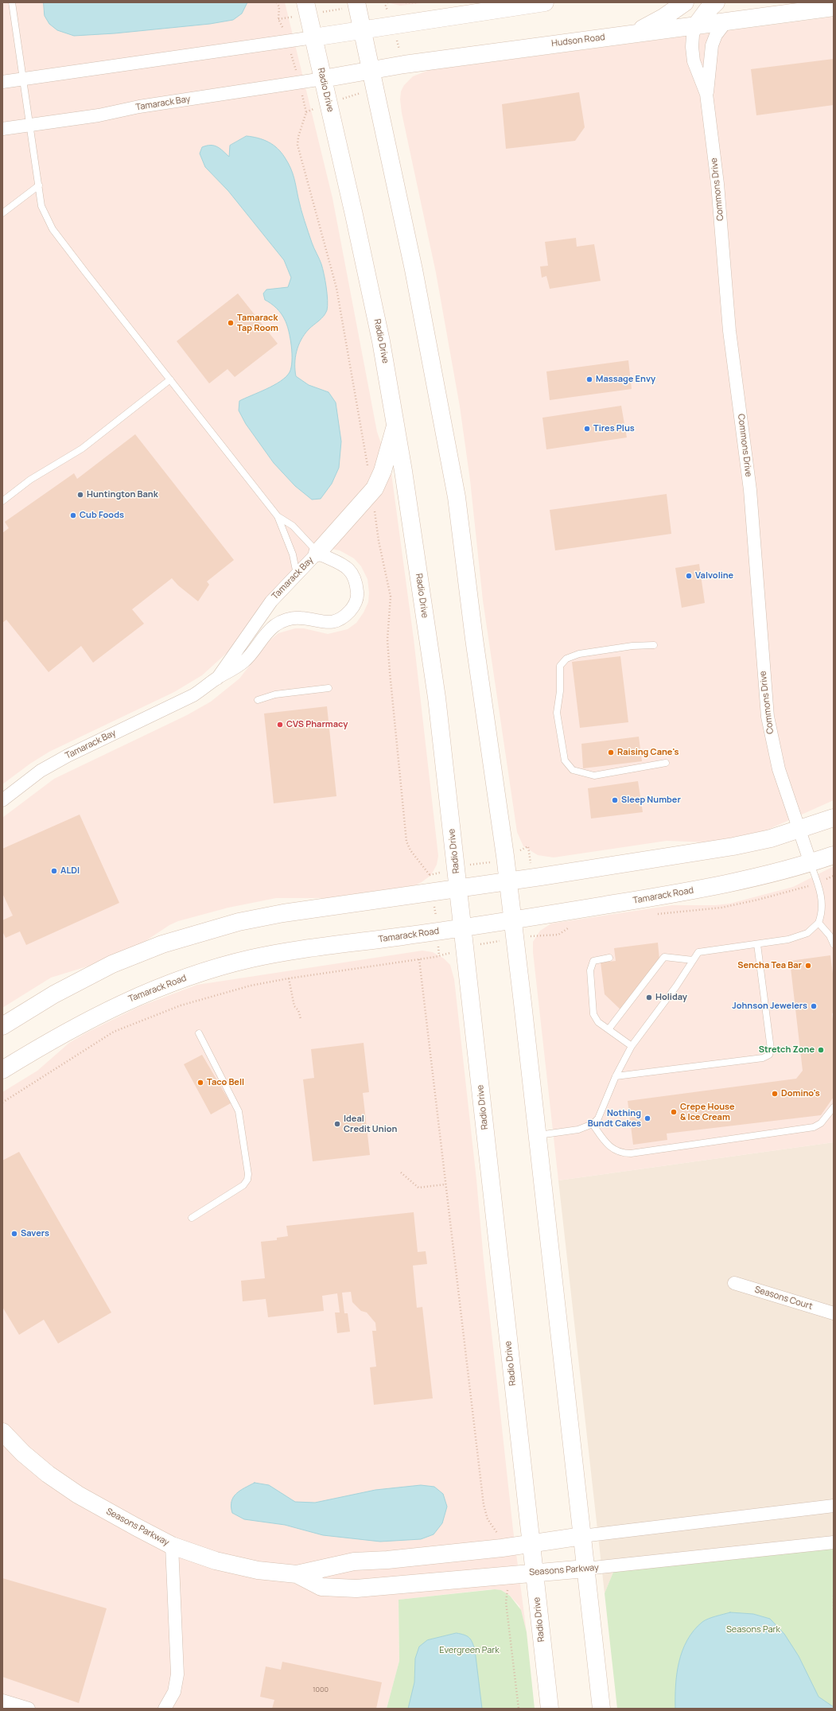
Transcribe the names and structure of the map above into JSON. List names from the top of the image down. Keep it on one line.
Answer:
{"streets":{"main road":["Hudson Road","Radio Drive","Tamarack Road","Seasons Parkway"],"street":["Tamarack Bay","Commons Drive","Seasons Court"]},"crossings":[["Hudson Road","Radio Drive"],["Hudson Road","Tamarack Bay"],["Hudson Road","Commons Drive"],["Radio Drive","Tamarack Bay"],["Radio Drive","Tamarack Road"],["Radio Drive","Seasons Parkway"],["Commons Drive","Tamarack Road"]],"parks":["Seasons Park","Evergreen Park"],"places":["Tamarack Tap Room","Massage Envy","Tires Plus","Huntington Bank","Cub Foods","Valvoline","CVS Pharmacy","Raising Cane's","Sleep Number","ALDI","Sencha Tea Bar","Holiday","Johnson Jewelers","Stretch Zone","Taco Bell","Domino's","Crepe House & Ice Cream","Nothing Bundt Cakes","Ideal Credit Union","Savers"],"house_numbers":["1000"]}
